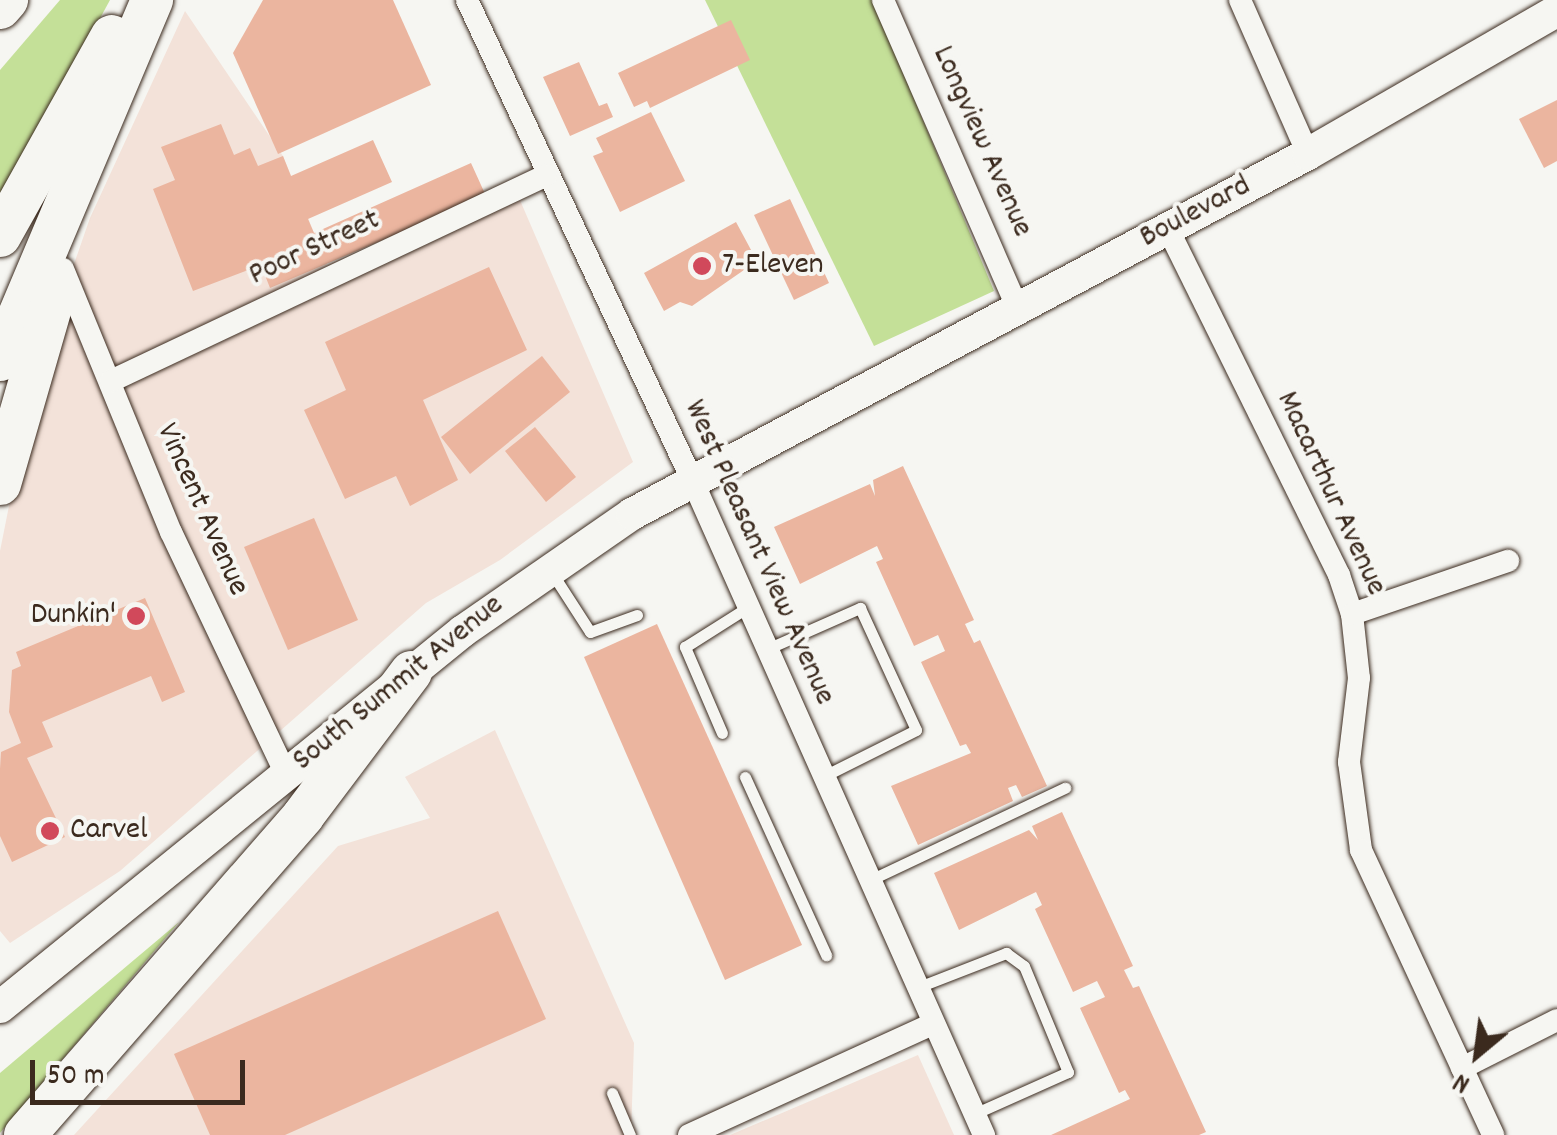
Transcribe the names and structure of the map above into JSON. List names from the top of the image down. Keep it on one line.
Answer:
{"streets":{"street":["Longview Avenue","Boulevard","Poor Street","Macarthur Avenue","Vincent Avenue","West Pleasant View Avenue","South Summit Avenue"]},"crossings":[["Longview Avenue","Boulevard"],["Boulevard","Macarthur Avenue"],["Boulevard","South Summit Avenue"],["Poor Street","Vincent Avenue"],["Poor Street","West Pleasant View Avenue"],["Vincent Avenue","South Summit Avenue"],["West Pleasant View Avenue","South Summit Avenue"]],"places":["7-Eleven","Dunkin'","Carvel"],"scale_bar":"50 m","north":"bottom left"}
